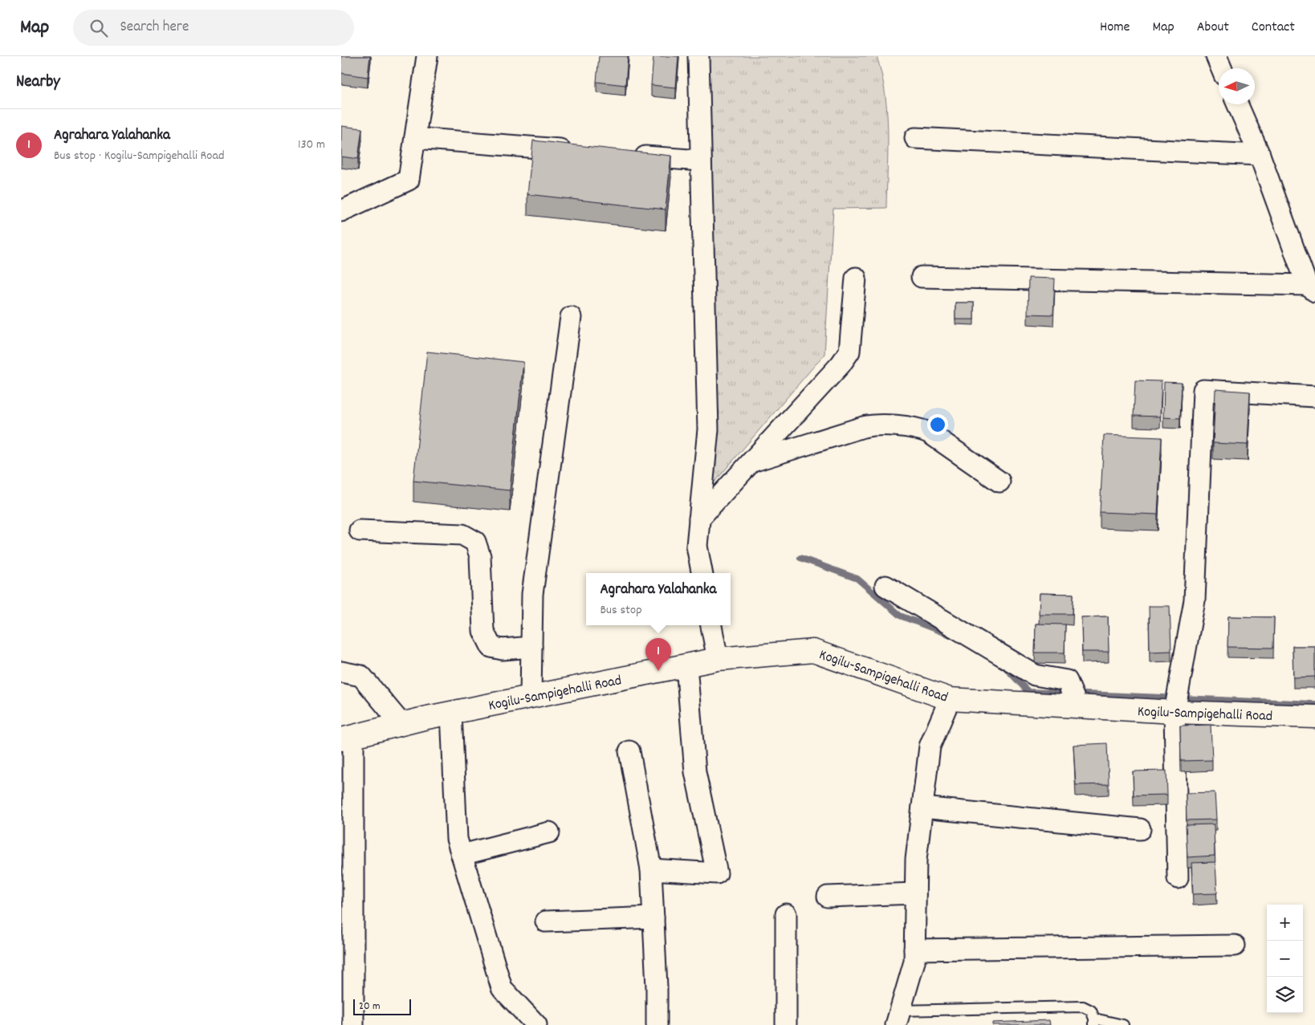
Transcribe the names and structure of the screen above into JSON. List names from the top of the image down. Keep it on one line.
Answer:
{"streets":{"street":["Kogilu-Sampigehalli Road"]},"scale_bar":"20 m","north":"left","page":{"header":"Map","search":"Search here","nav":["Home","Map","About","Contact"],"heading":"Nearby","list":[{"mark":"1","name":"Agrahara Yalahanka","note":"Bus stop · Kogilu-Sampigehalli Road","value":"130 m"}],"popup":["Agrahara Yalahanka","Bus stop"],"pins":"1","map_buttons":["+","−"],"scale":"20 m"}}
